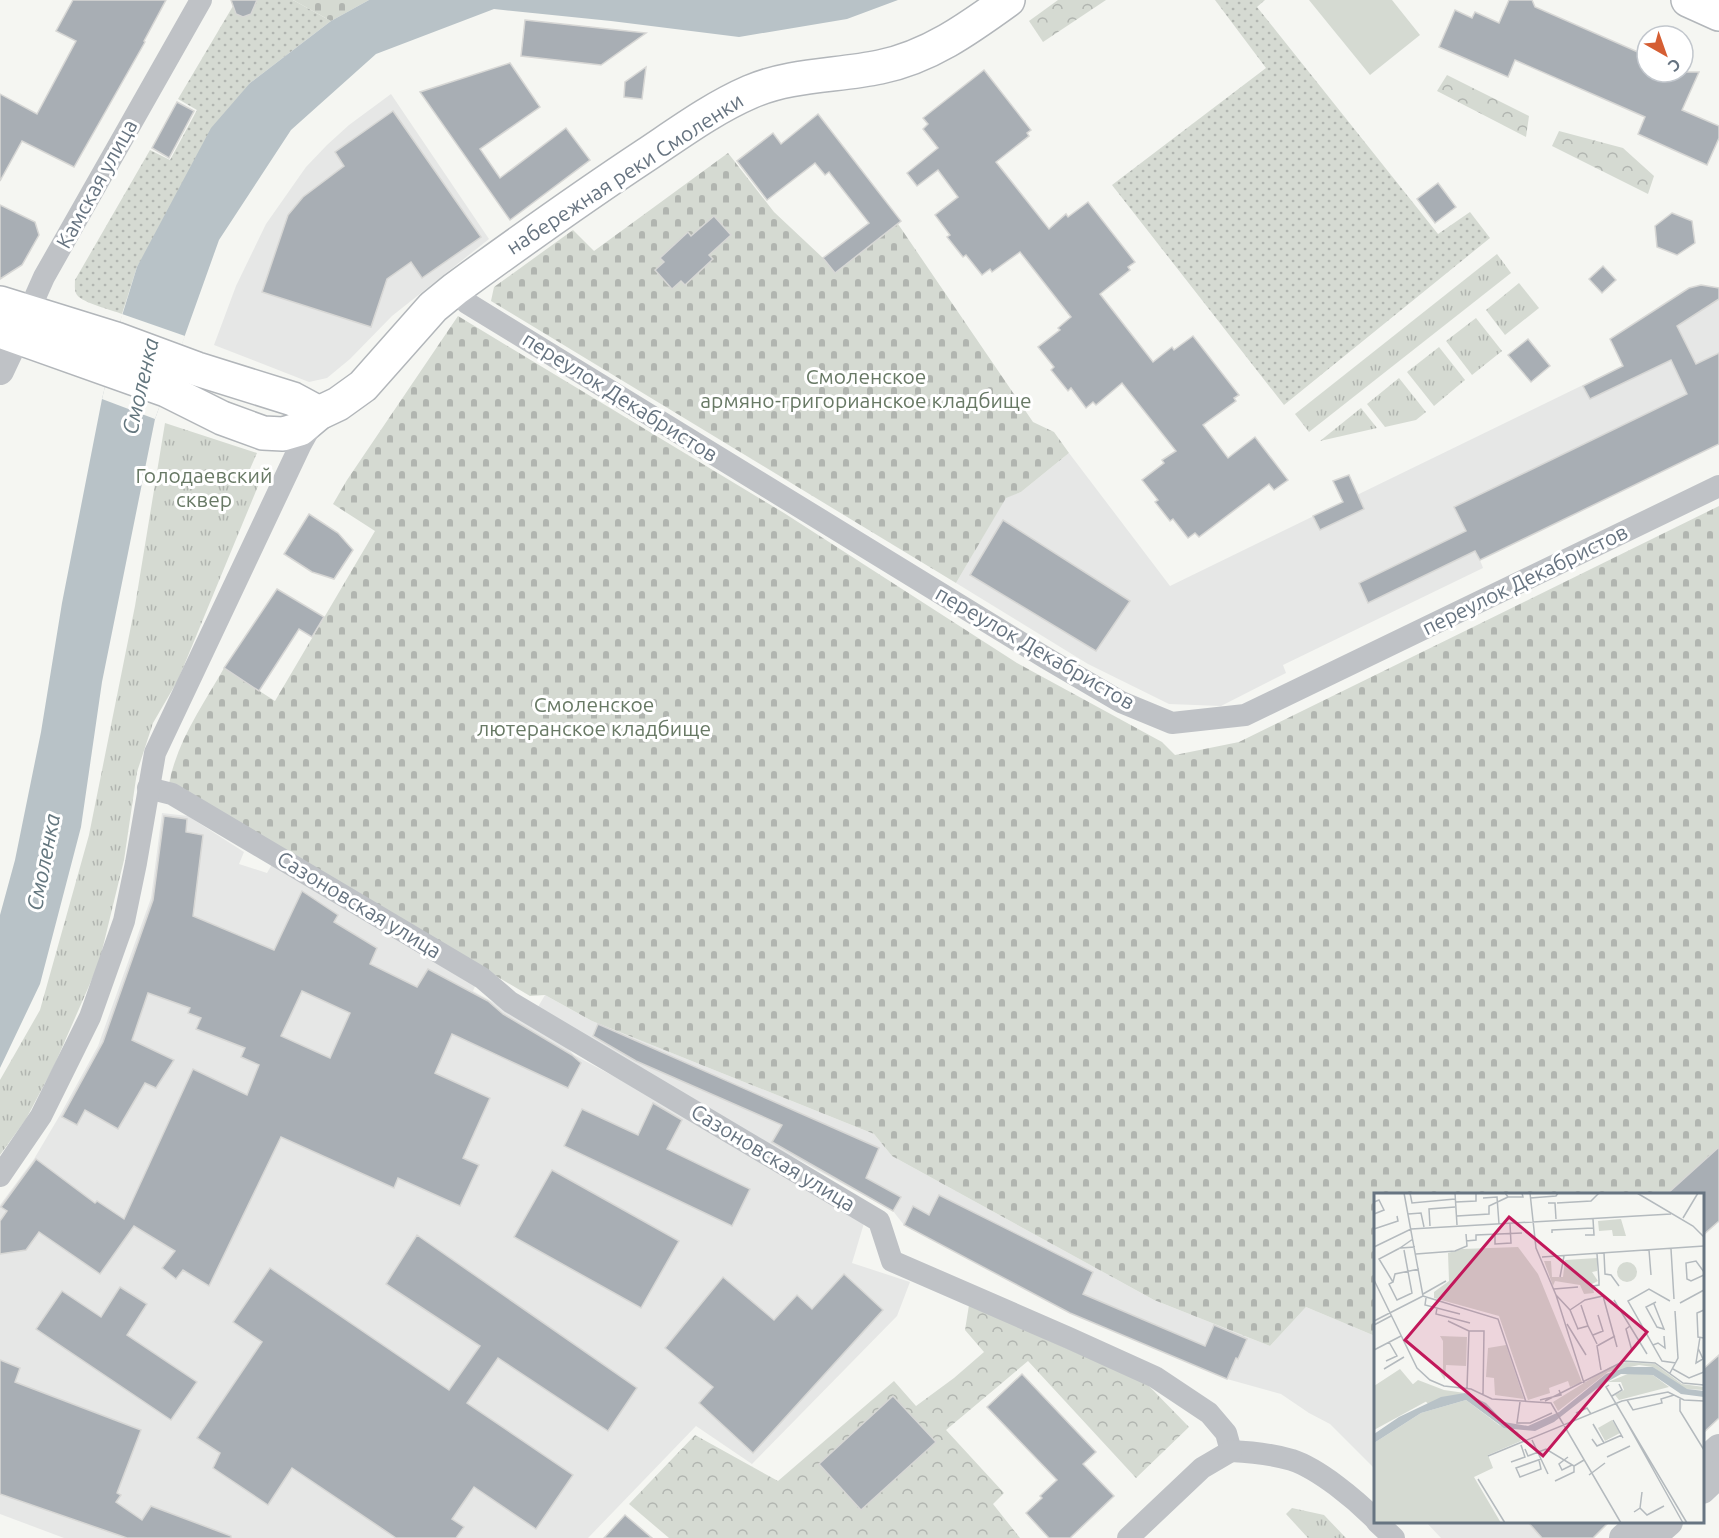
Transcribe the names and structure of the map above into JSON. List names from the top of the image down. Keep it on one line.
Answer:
{"streets":{"main road":["набережная реки Смоленки"],"street":["Камская улица","переулок Декабристов","Сазоновская улица"]},"crossings":[["набережная реки Смоленки","переулок Декабристов"]],"water":["Смоленка"],"parks":["Смоленское армяно-григорианское кладбище","Голодаевский сквер","Смоленское лютеранское кладбище"],"north":"bottom right"}
